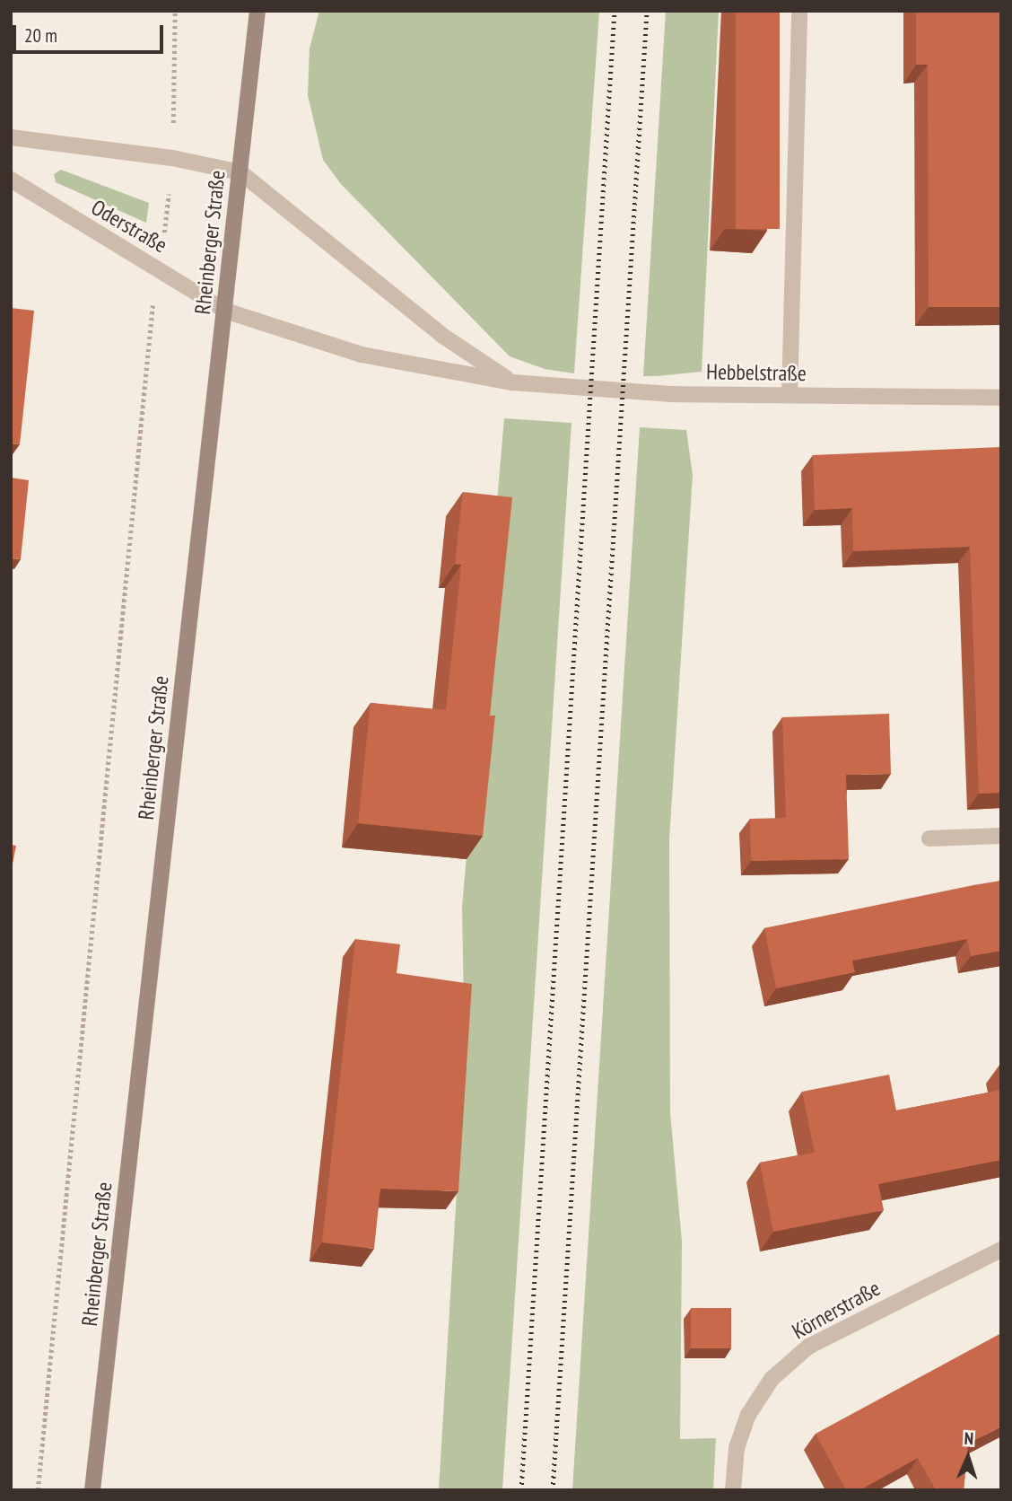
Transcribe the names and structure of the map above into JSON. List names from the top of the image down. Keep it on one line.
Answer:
{"streets":{"main road":["Rheinberger Straße"],"street":["Oderstraße","Hebbelstraße","Körnerstraße"]},"crossings":[["Oderstraße","Rheinberger Straße"],["Oderstraße","Hebbelstraße"],["Rheinberger Straße","Hebbelstraße"]],"scale_bar":"20 m","north":"top"}
